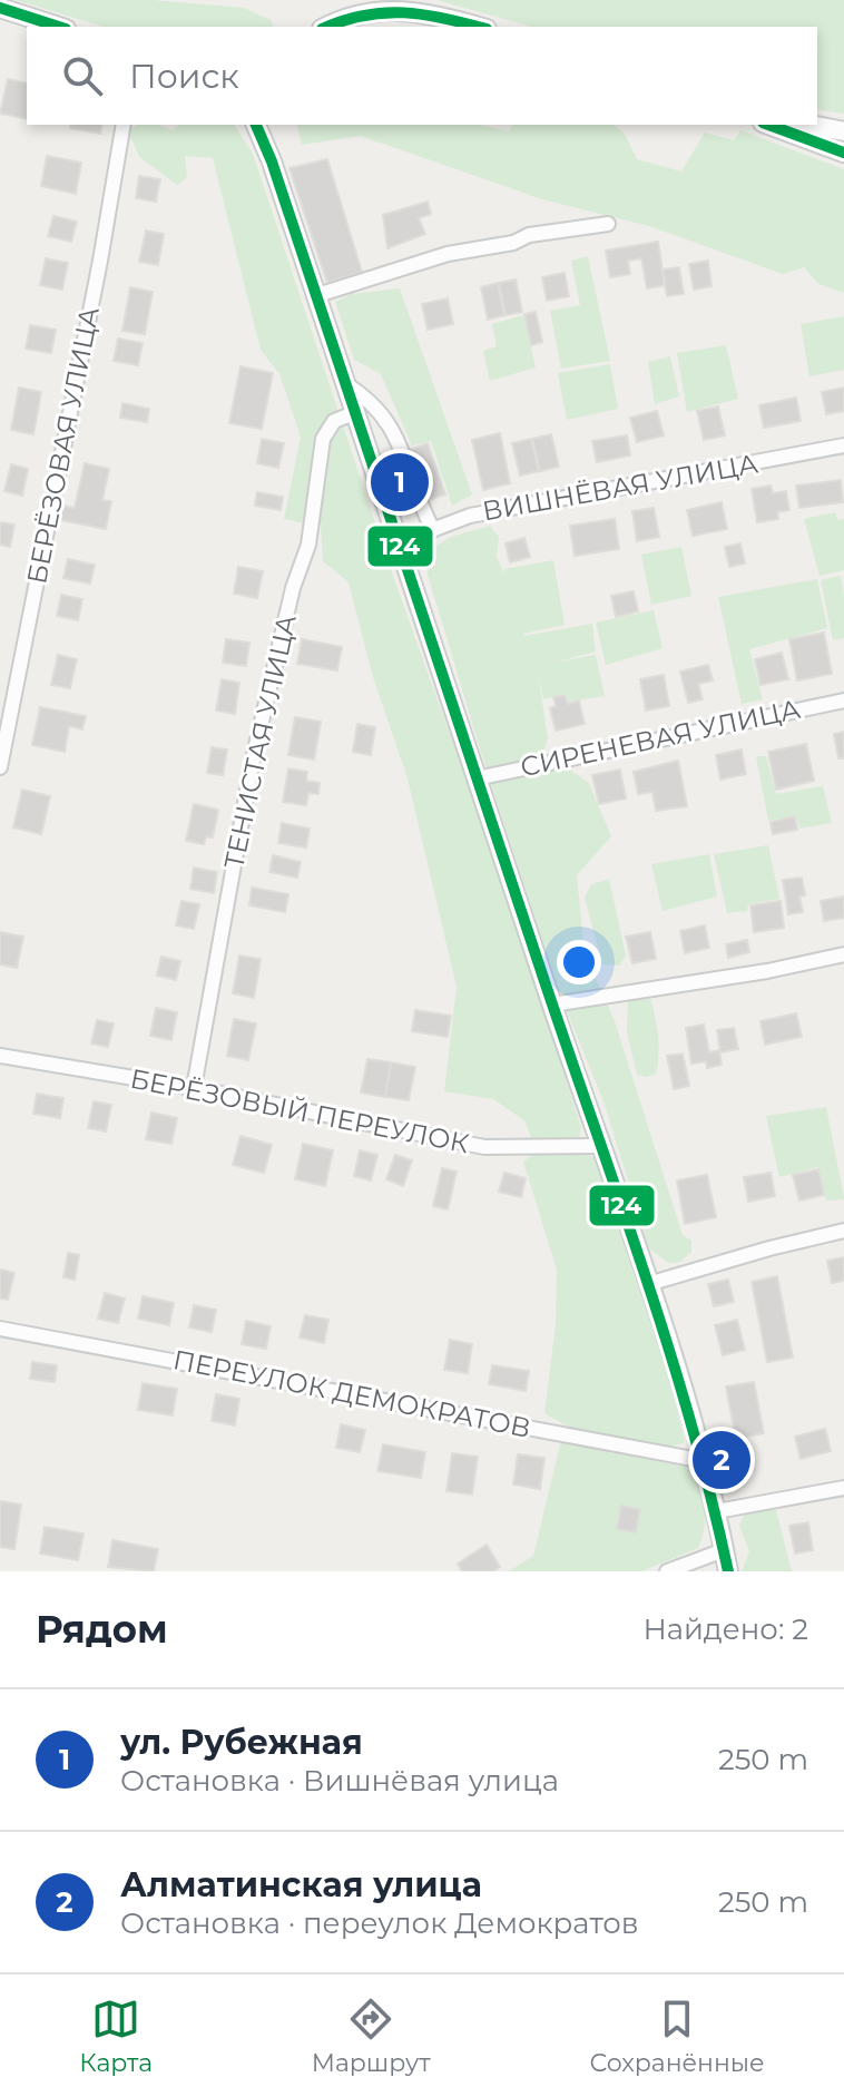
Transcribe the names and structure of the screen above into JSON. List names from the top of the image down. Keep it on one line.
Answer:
{"streets":{"street":["БЕРЁЗОВАЯ УЛИЦА","ВИШНЁВАЯ УЛИЦА","СИРЕНЕВАЯ УЛИЦА","ТЕНИСТАЯ УЛИЦА","БЕРЁЗОВЫЙ ПЕРЕУЛОК","ПЕРЕУЛОК ДЕМОКРАТОВ"]},"crossings":[["ТЕНИСТАЯ УЛИЦА","БЕРЁЗОВЫЙ ПЕРЕУЛОК"]],"lines":["transit line 124"],"page":{"search":"Поиск","pins":["1","2"],"heading":["Рядом","Найдено: 2"],"list":[{"mark":"1","name":"ул. Рубежная","note":"Остановка · Вишнёвая улица","value":"250 m"},{"mark":"2","name":"Алматинская улица","note":"Остановка · переулок Демократов","value":"250 m"}],"nav":["Карта","Маршрут","Сохранённые"]}}
